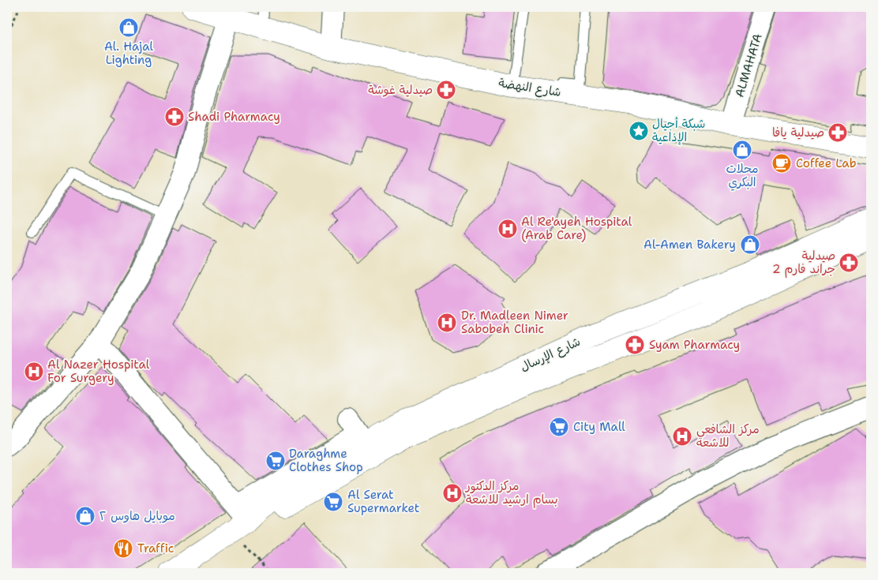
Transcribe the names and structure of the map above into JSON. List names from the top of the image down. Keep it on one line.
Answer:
{"streets":{"main road":["شارع النهضة","شارع الإرسال"],"street":["ALMAHATA"]},"crossings":[["ALMAHATA","شارع النهضة"]],"places":{"shop":["Al. Hajal Lighting","محلات البكري","Al-Amen Bakery","موبايل هاوس ٢"],"pharmacy":["صيدلية غوشة","Shadi Pharmacy","صيدلية يافا","صيدلية جراند فارم 2","Syam Pharmacy"],"place":["شبكة أجيال الإذاعية"],"cafe":["Coffee Lab"],"hospital":["Al Re'ayeh Hospital (Arab Care)","Dr. Madleen Nimer Sabobeh Clinic","Al Nazer Hospital For Surgery","مركز الشافعي للاشعه","مركز الدكتور بسام ارشيد للاشعة"],"supermarket":["City Mall","Daraghme Clothes Shop","Al Serat Supermarket"],"restaurant":["Traffic"]}}
